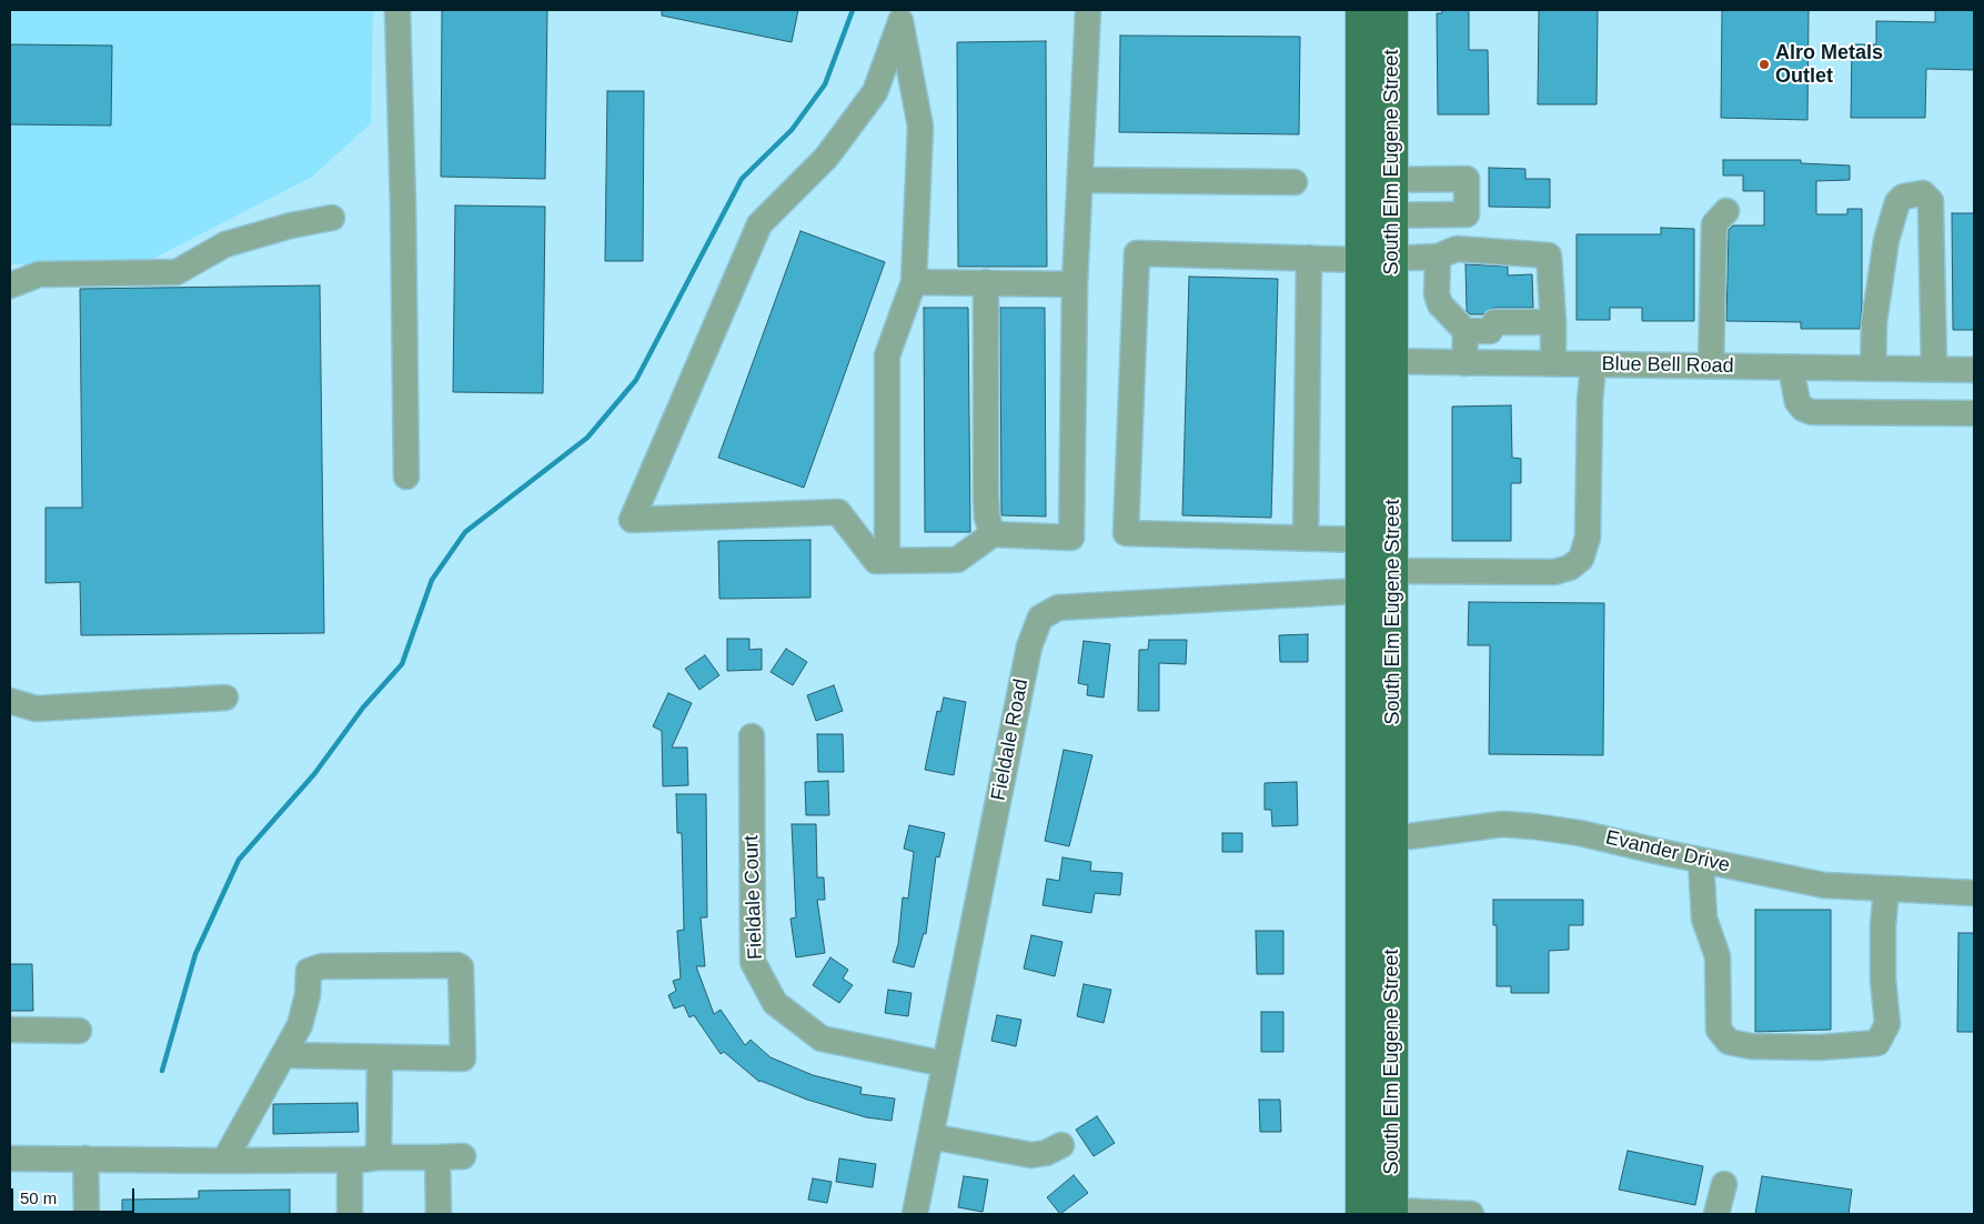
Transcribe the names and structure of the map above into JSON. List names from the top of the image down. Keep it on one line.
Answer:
{"streets":{"main road":["South Elm Eugene Street"],"street":["Blue Bell Road","Fieldale Road","Evander Drive","Fieldale Court"]},"crossings":[["South Elm Eugene Street","Blue Bell Road"],["South Elm Eugene Street","Fieldale Road"],["South Elm Eugene Street","Evander Drive"],["Blue Bell Road","Fieldale Road"],["Fieldale Road","Fieldale Court"]],"places":["Alro Metals Outlet"],"scale_bar":"50 m"}
